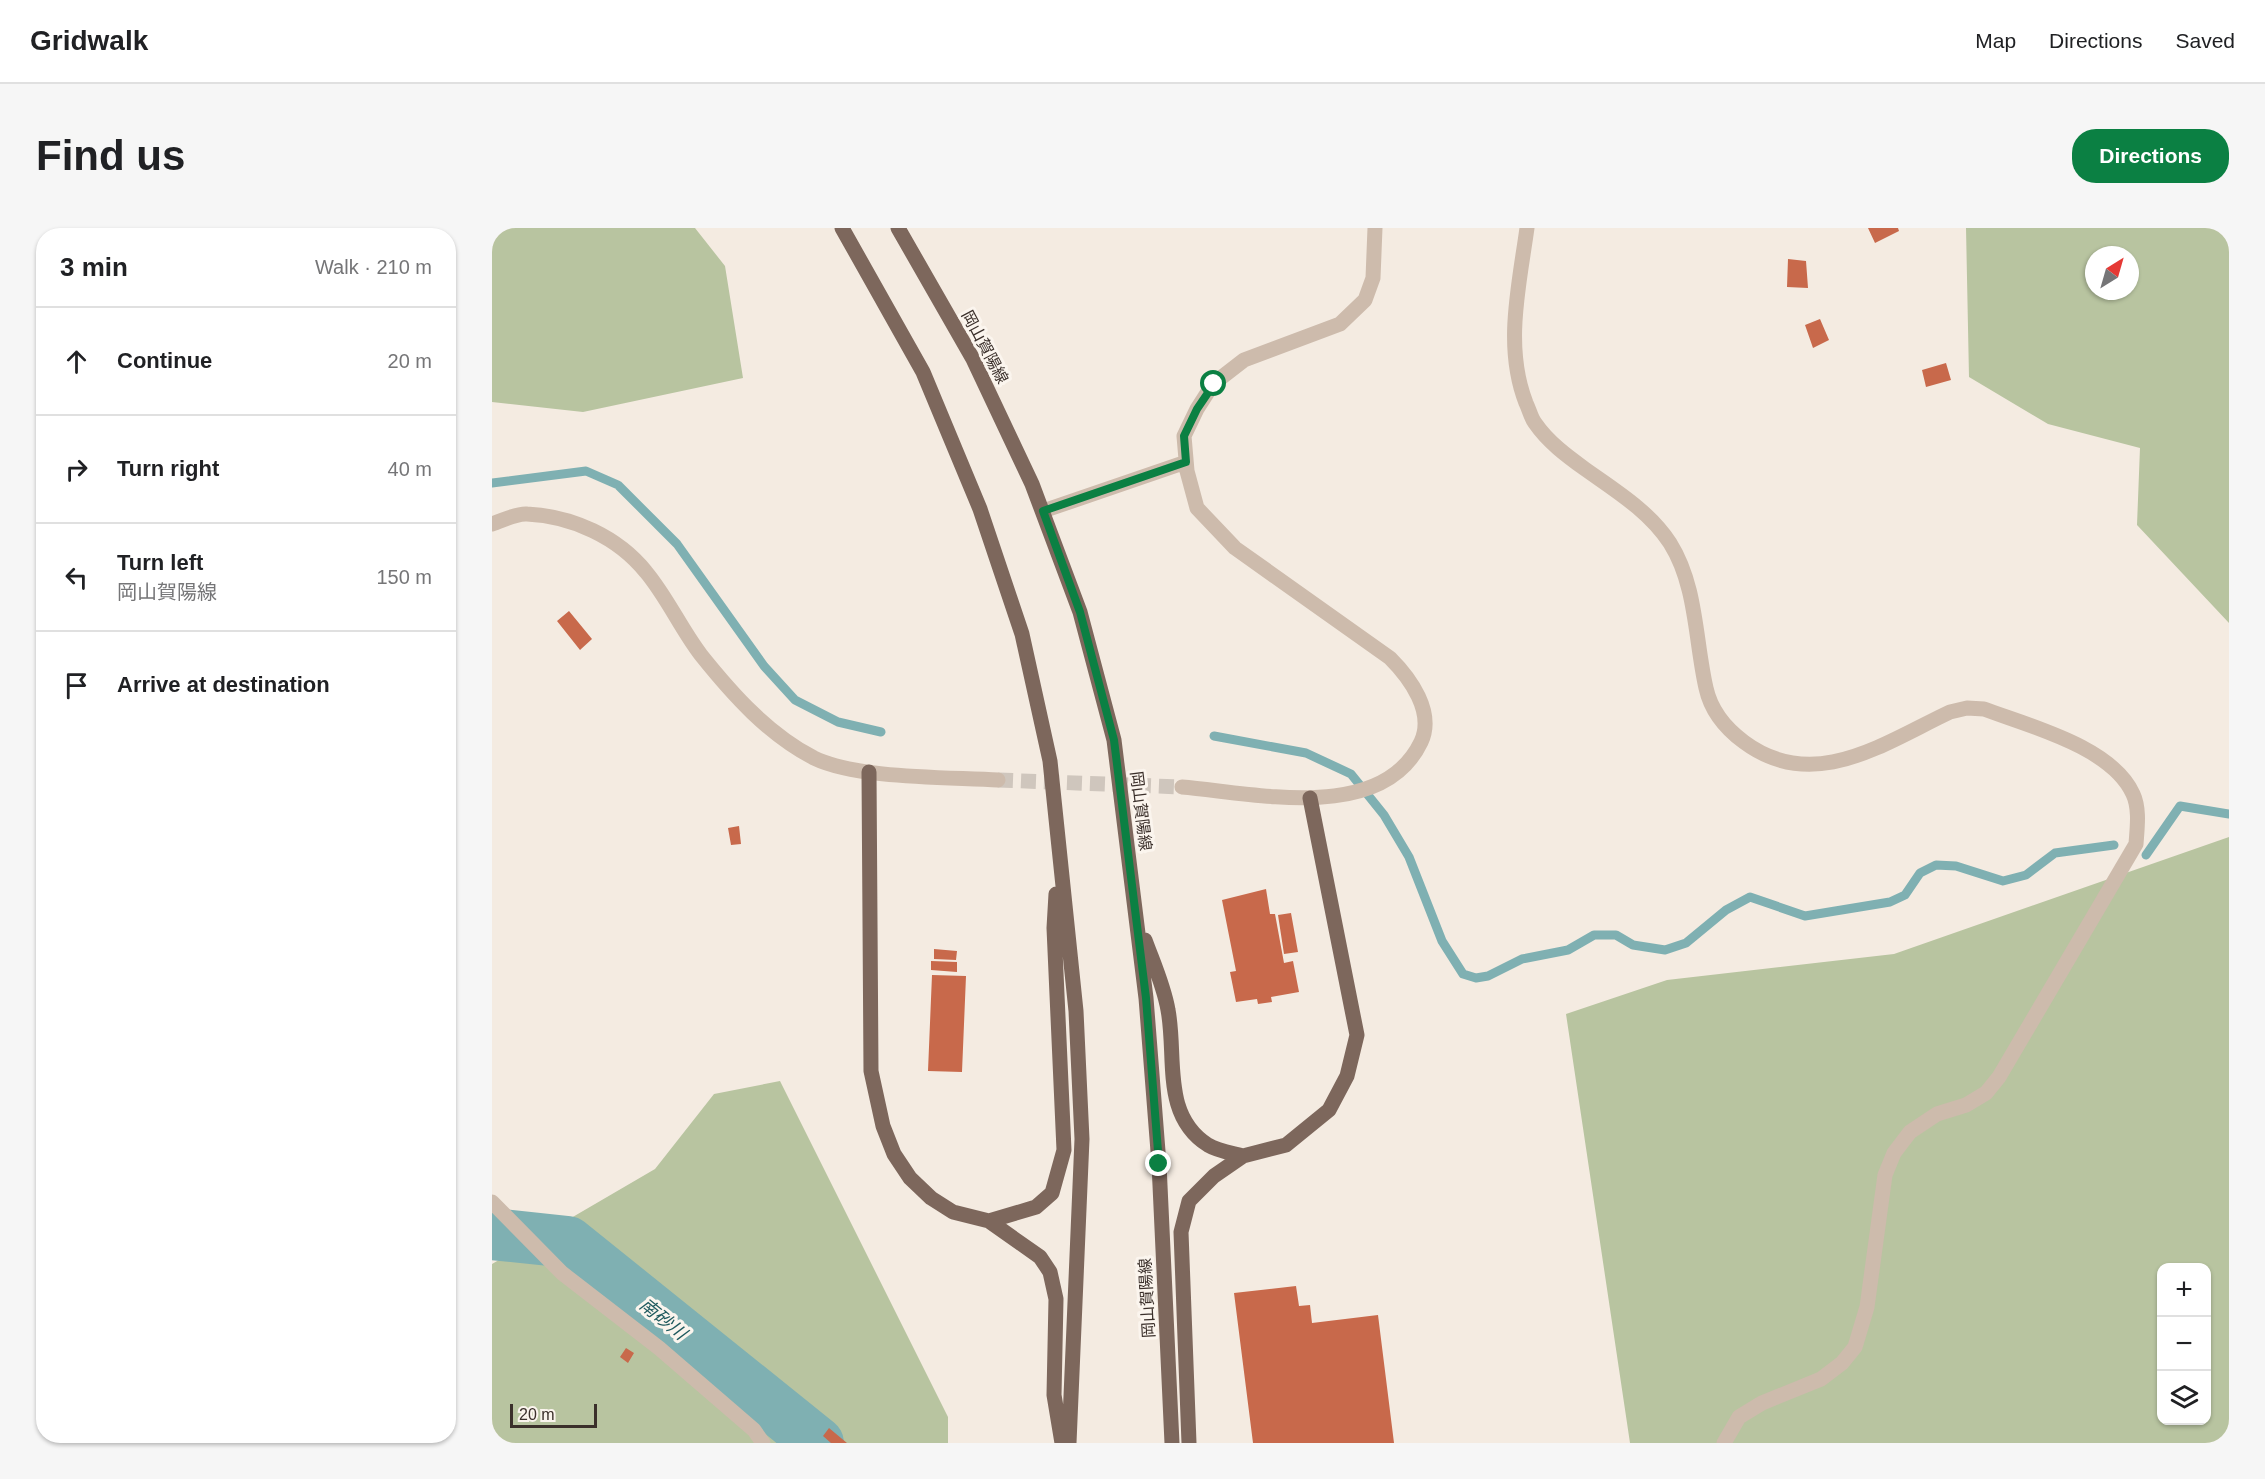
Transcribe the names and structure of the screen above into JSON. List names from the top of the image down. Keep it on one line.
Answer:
{"streets":{"main road":["岡山賀陽線"]},"water":["南砂川"],"scale_bar":"20 m","north":"top right","page":{"header":"Gridwalk","nav":["Map","Directions","Saved"],"buttons":"Directions","title":"Find us","heading":["3 min","Walk · 210 m"],"list":[["Continue","20 m"],["Turn right","40 m"],["Turn left","岡山賀陽線","150 m"],"Arrive at destination"],"map_buttons":["+","−"],"scale":"20 m"}}
